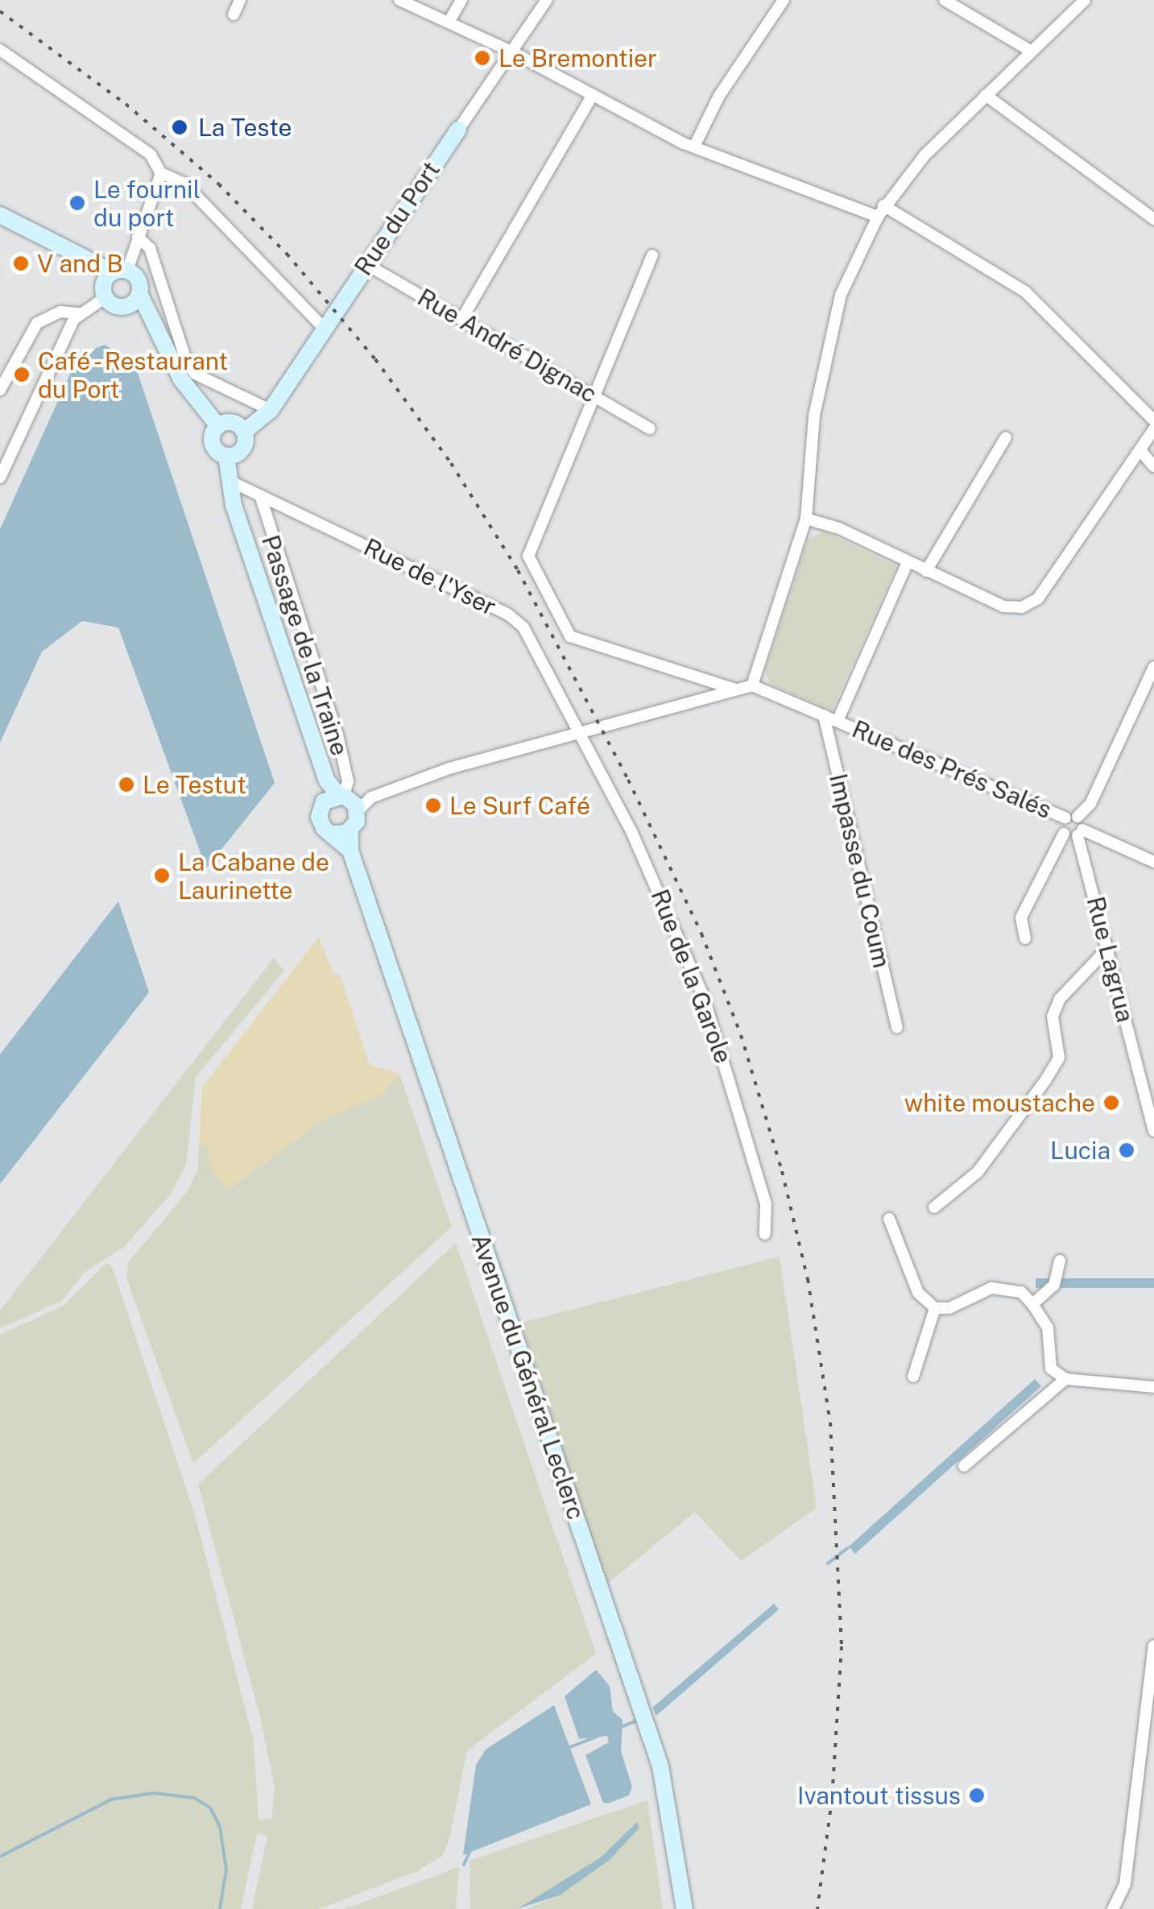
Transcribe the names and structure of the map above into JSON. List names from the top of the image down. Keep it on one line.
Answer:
{"streets":{"main road":["Rue du Port","Avenue du Général Leclerc"],"street":["Rue André Dignac","Rue de l'Yser","Passage de la Traine","Rue des Prés Salés","Impasse du Coum","Rue Lagrua","Rue de la Garole"]},"crossings":[["Rue du Port","Rue André Dignac"],["Rue de l'Yser","Passage de la Traine"],["Rue de l'Yser","Rue de la Garole"],["Rue des Prés Salés","Impasse du Coum"],["Rue des Prés Salés","Rue Lagrua"]],"places":["Le Bremontier","La Teste","Le fournil du port","V and B","Café - Restaurant du Port","Le Testut","Le Surf Café","La Cabane de Laurinette","white moustache","Lucia","Ivantout tissus"]}
